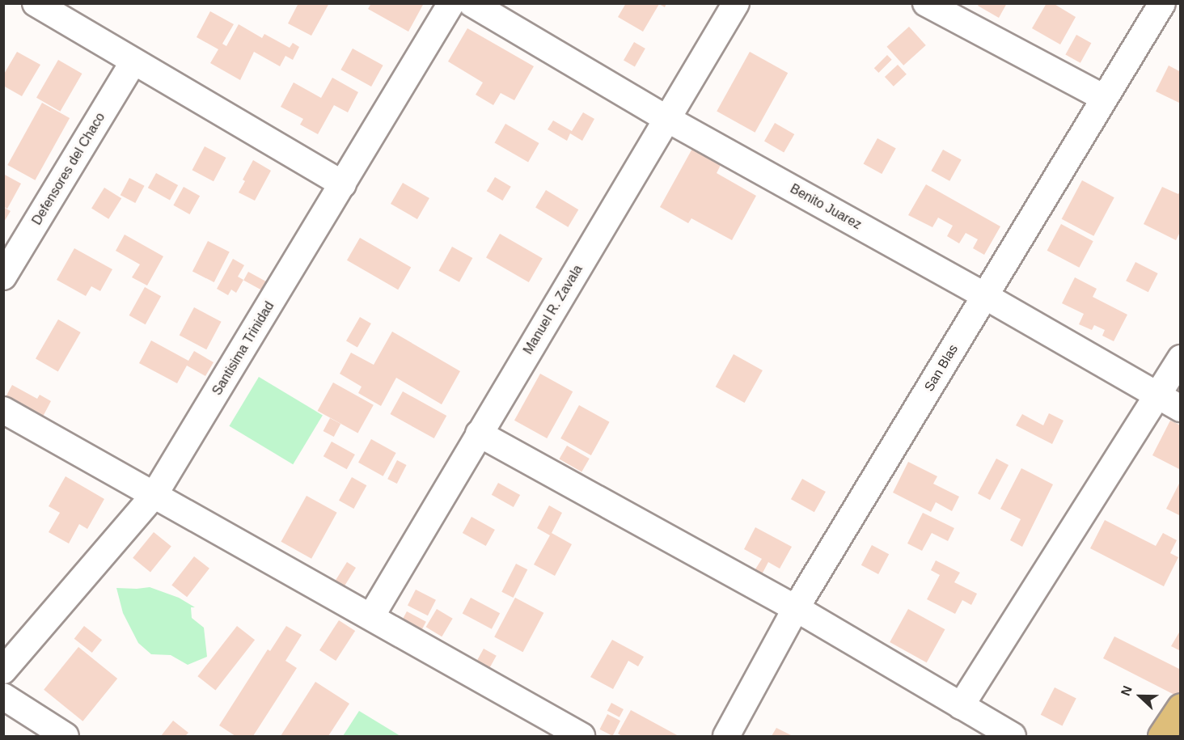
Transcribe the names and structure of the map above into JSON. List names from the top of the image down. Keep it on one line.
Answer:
{"streets":{"street":["Defensores del Chaco","Benito Juarez","Manuel R. Zavala","Santisima Trinidad","San Blas"]},"crossings":[["Benito Juarez","Manuel R. Zavala"],["Benito Juarez","San Blas"]],"north":"left"}
